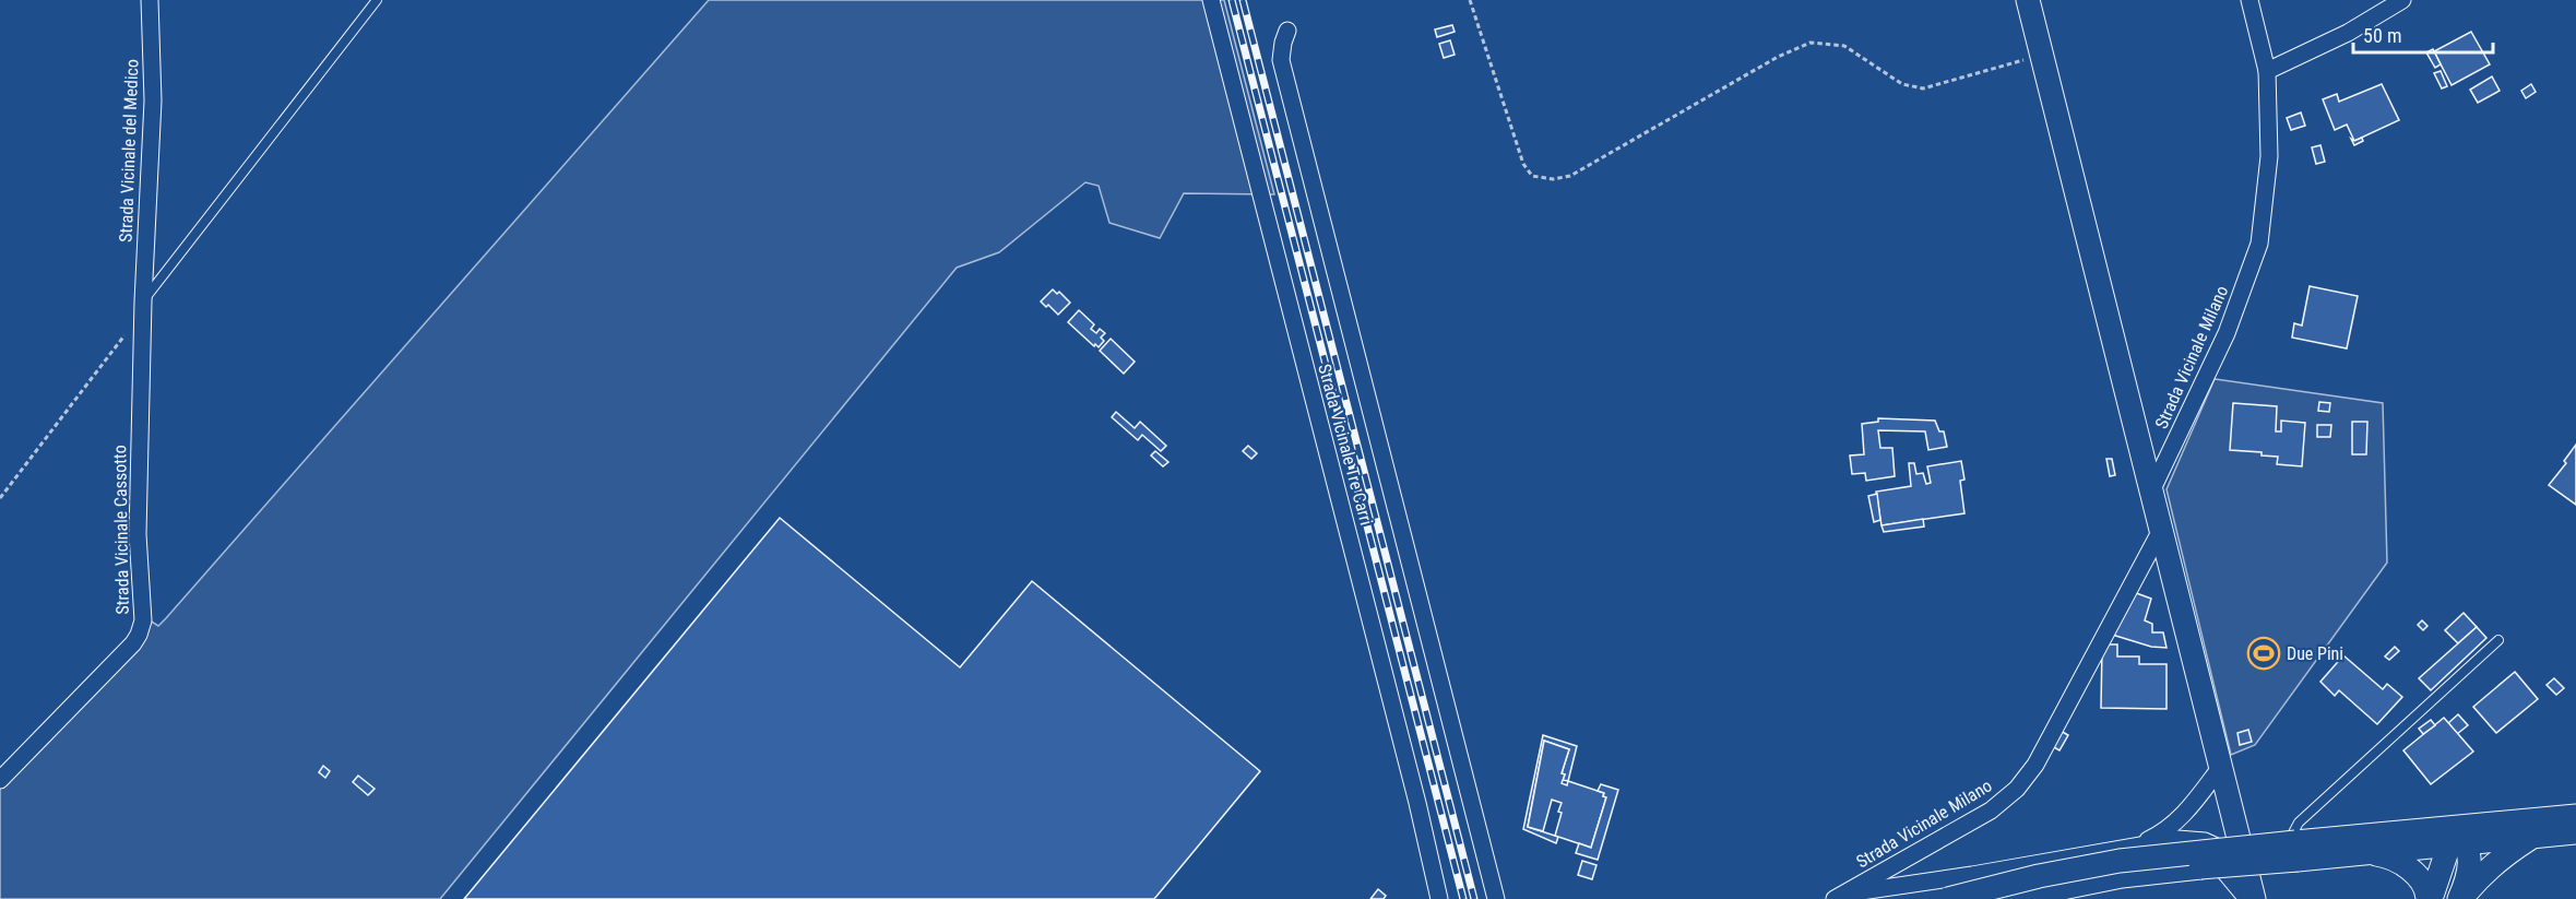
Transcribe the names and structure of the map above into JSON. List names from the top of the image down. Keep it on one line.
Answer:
{"streets":{"street":["Strada Vicinale del Medico","Strada Vicinale Milano","Strada Vicinale Tre Carri","Strada Vicinale Cassotto"]},"crossings":[["Strada Vicinale del Medico","Strada Vicinale Cassotto"]],"places":{"sports":["Due Pini"]},"scale_bar":"50 m"}
